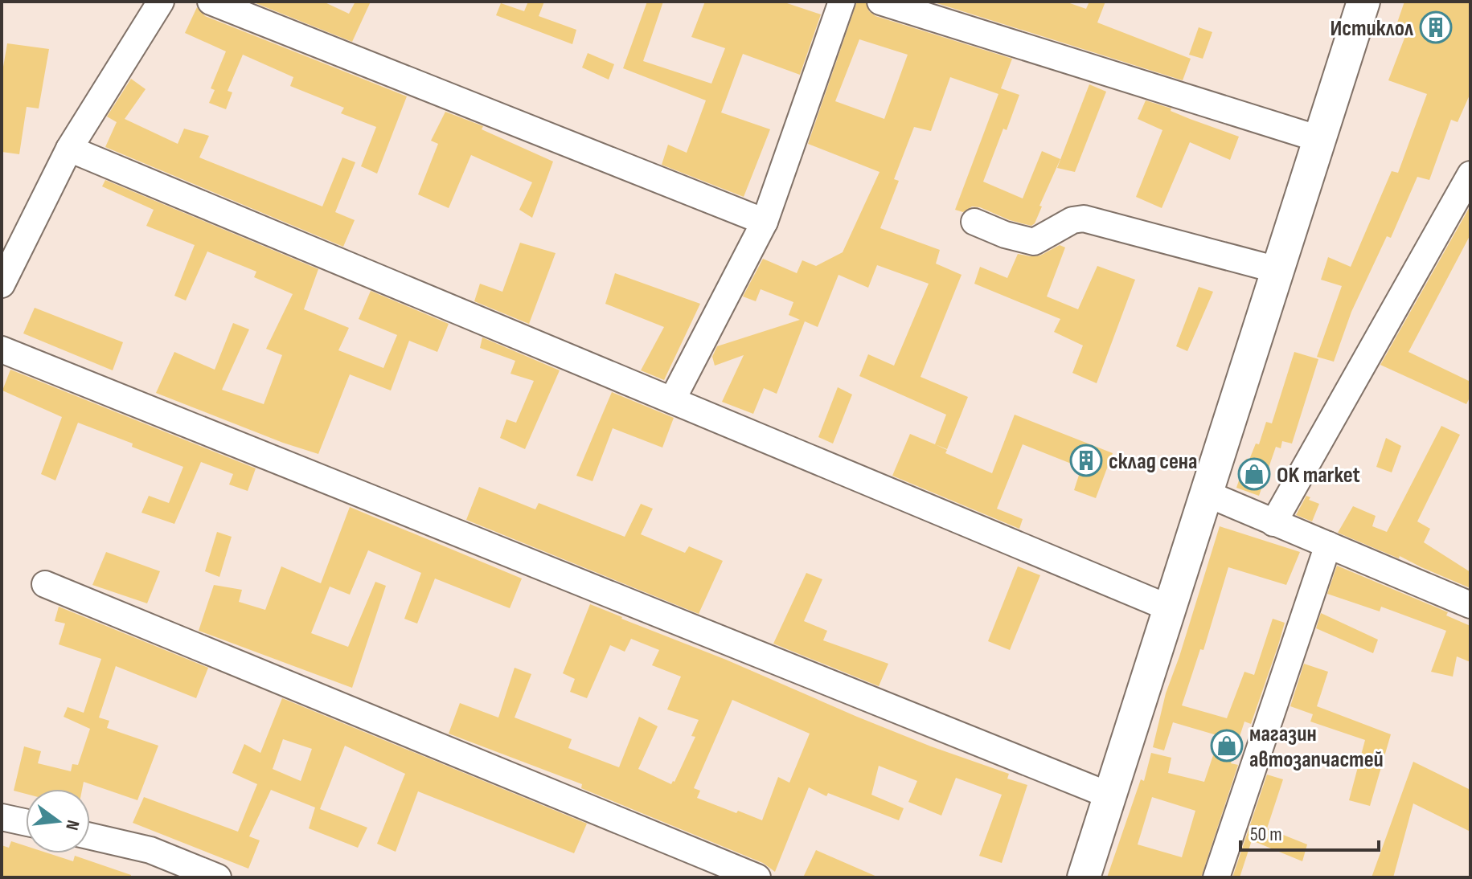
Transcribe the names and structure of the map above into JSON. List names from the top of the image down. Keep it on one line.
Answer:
{"places":{"building":["Истиклол","склад сена"],"shop":["OK market","магазин автозапчастей"]},"scale_bar":"50 m","north":"right"}
